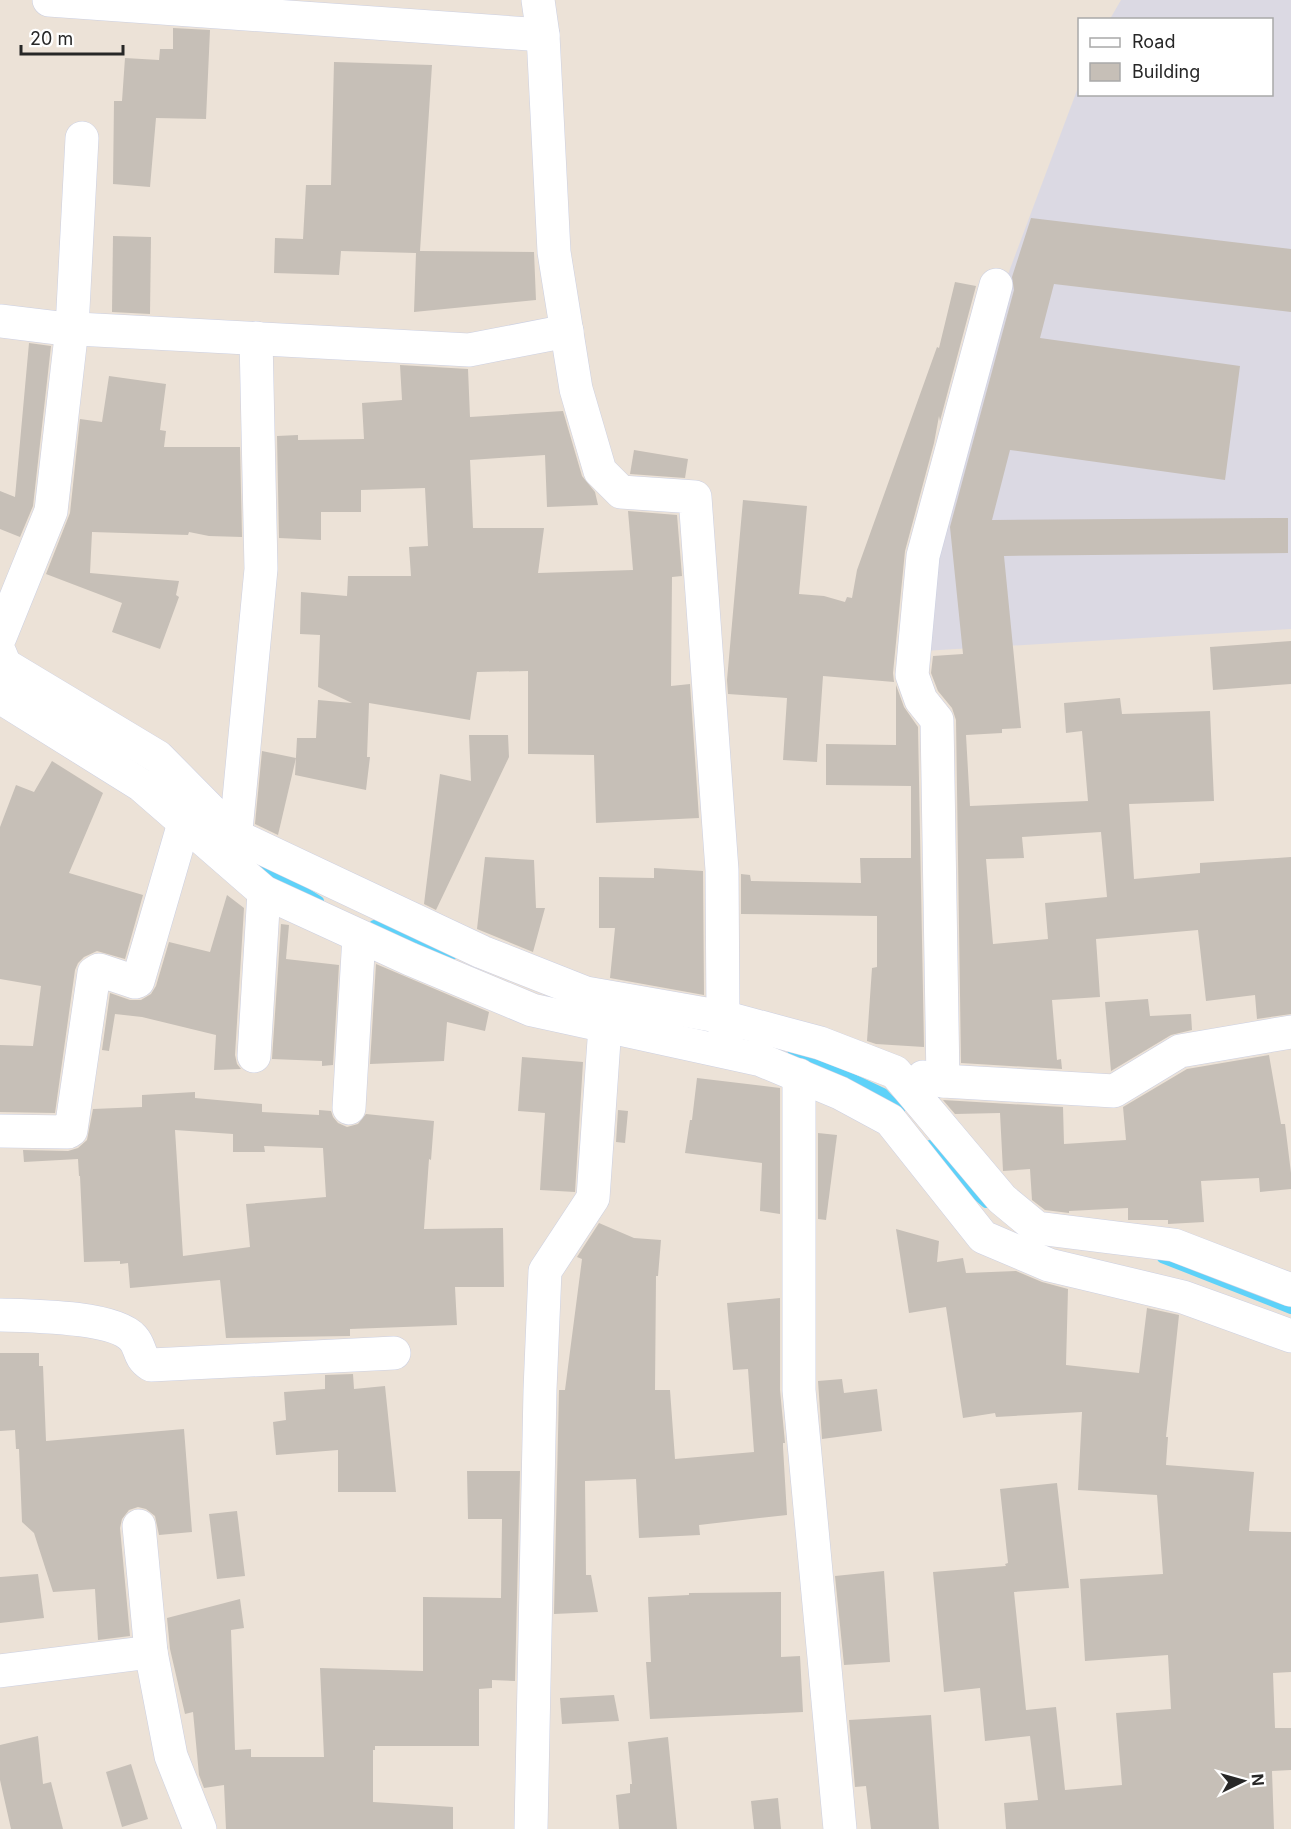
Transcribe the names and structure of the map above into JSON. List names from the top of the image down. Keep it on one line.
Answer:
{"legend":["Road","Building"],"scale_bar":"20 m","north":"right"}
